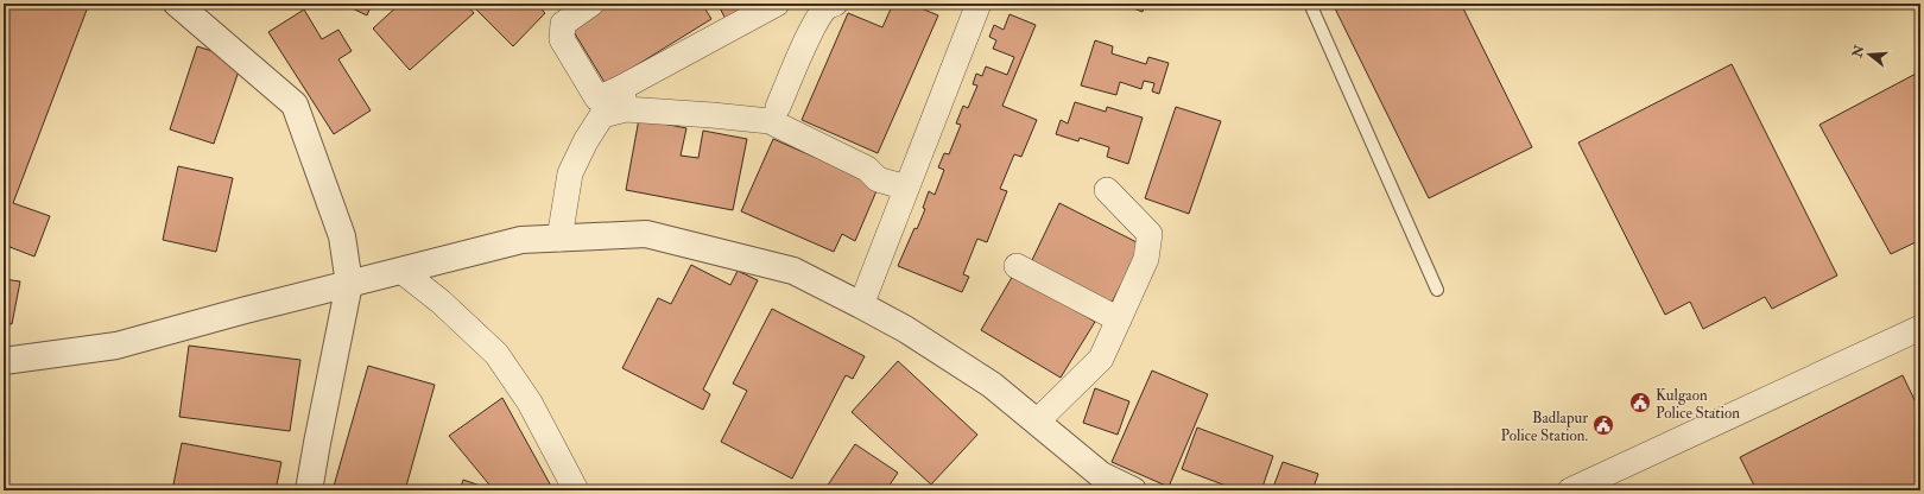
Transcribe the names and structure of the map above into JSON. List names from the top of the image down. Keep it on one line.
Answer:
{"places":{"public building":["Kulgaon Police Station","Badlapur Police Station."]},"north":"left"}
